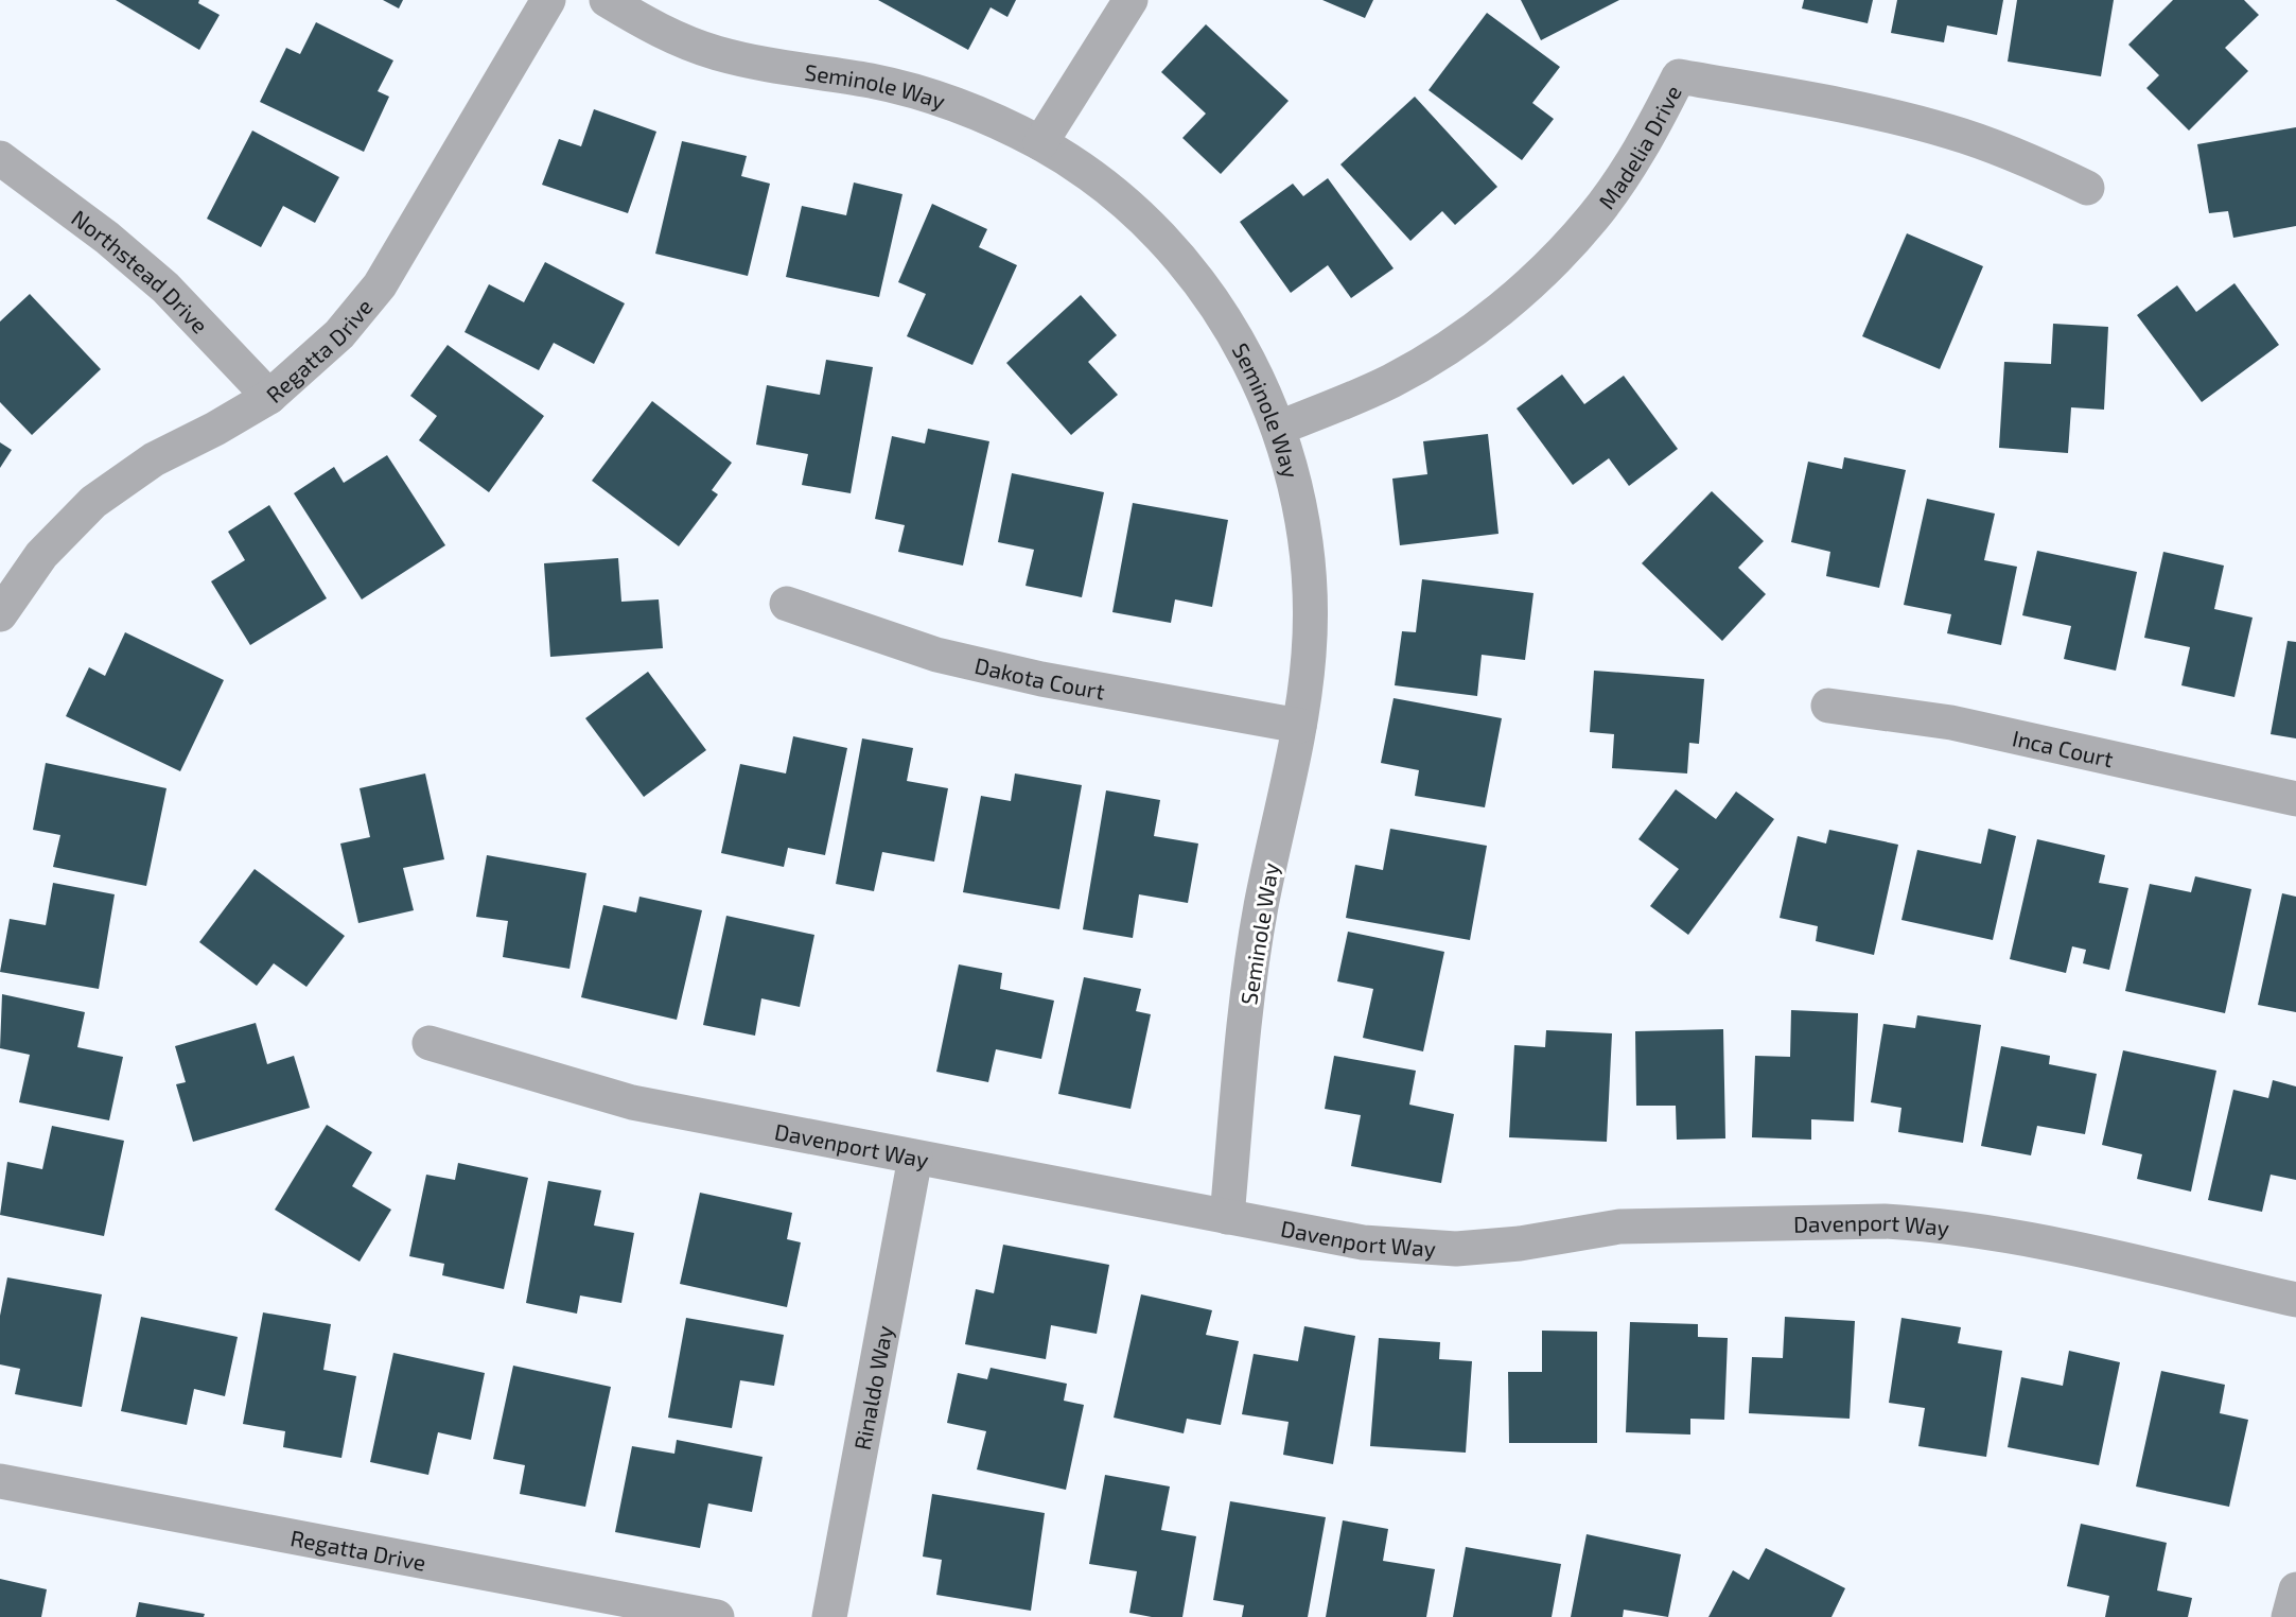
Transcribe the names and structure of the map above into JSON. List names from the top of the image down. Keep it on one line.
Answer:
{"streets":{"street":["Seminole Way","Madelia Drive","Northstead Drive","Regatta Drive","Dakota Court","Inca Court","Davenport Way","Rinaldo Way"]},"crossings":[["Seminole Way","Madelia Drive"],["Seminole Way","Dakota Court"],["Seminole Way","Davenport Way"],["Northstead Drive","Regatta Drive"],["Davenport Way","Rinaldo Way"]]}
